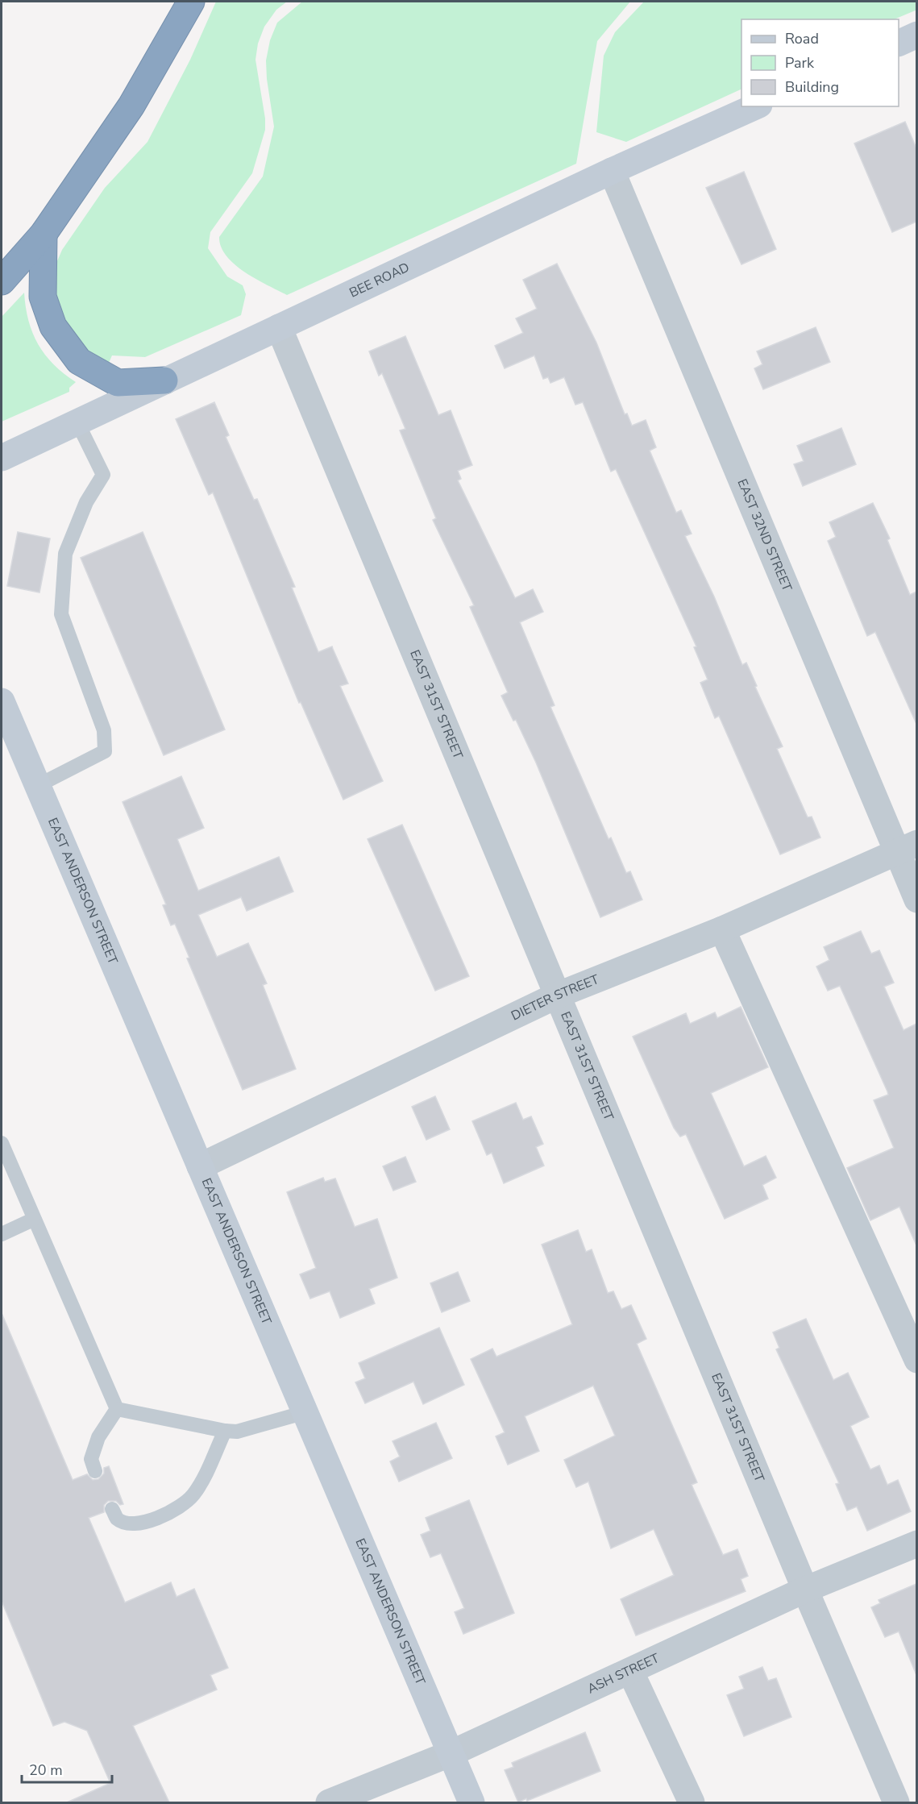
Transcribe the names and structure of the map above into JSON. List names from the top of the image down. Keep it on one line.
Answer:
{"streets":{"main road":["BEE ROAD","EAST ANDERSON STREET"],"street":["EAST 32ND STREET","EAST 31ST STREET","DIETER STREET","ASH STREET"]},"crossings":[["BEE ROAD","EAST 32ND STREET"],["BEE ROAD","EAST 31ST STREET"],["EAST 32ND STREET","DIETER STREET"],["EAST 31ST STREET","DIETER STREET"],["EAST 31ST STREET","ASH STREET"],["EAST ANDERSON STREET","DIETER STREET"],["EAST ANDERSON STREET","ASH STREET"]],"legend":["Road","Park","Building"],"scale_bar":"20 m"}
